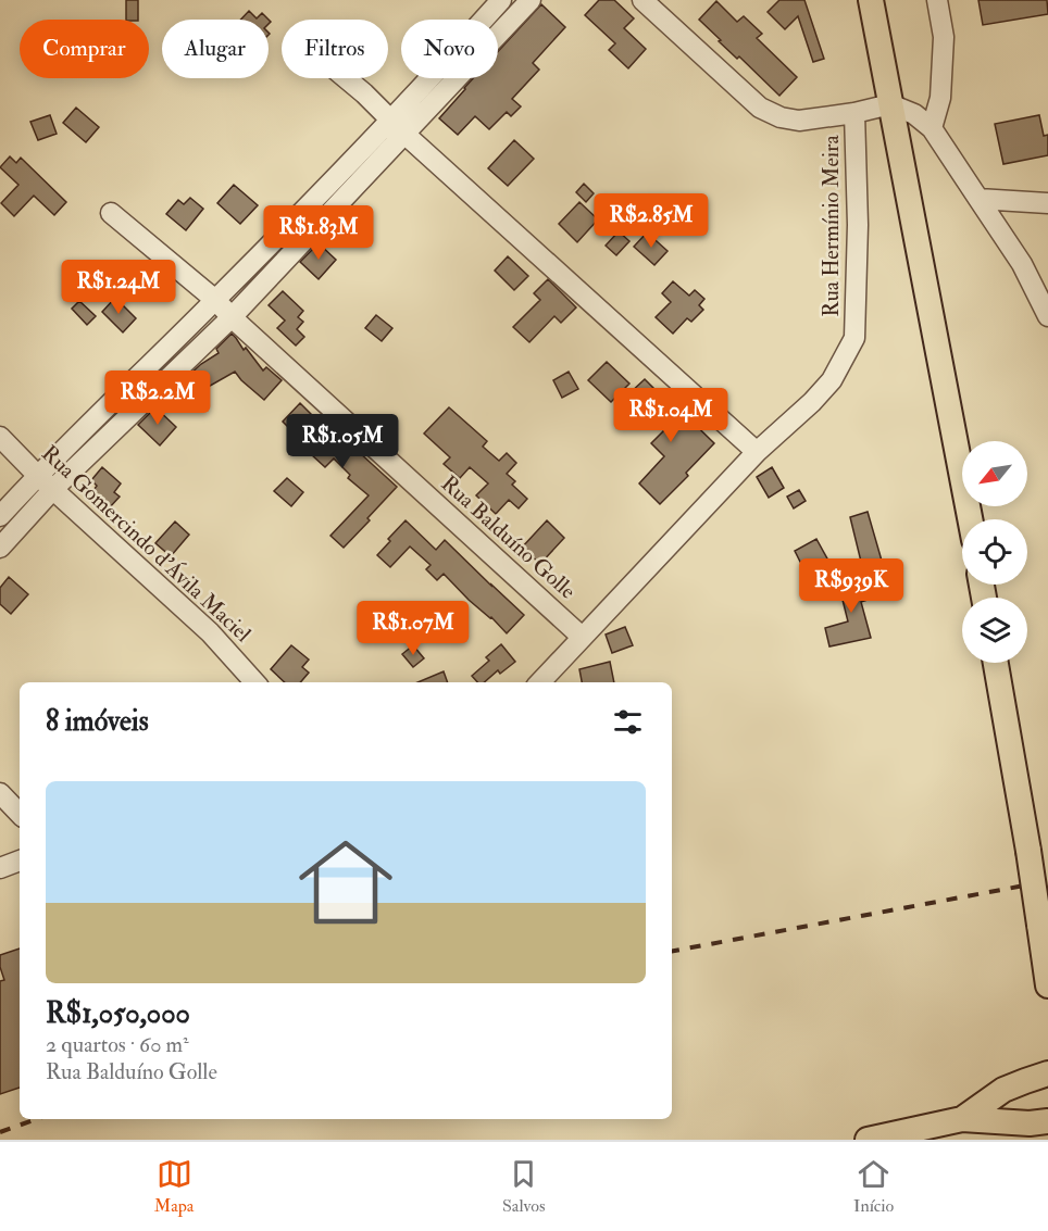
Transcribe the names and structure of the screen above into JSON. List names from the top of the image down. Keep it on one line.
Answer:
{"streets":{"street":["Rua Hermínio Meira","Rua Balduíno Golle","Rua Gomercindo d'Ávila Maciel"]},"north":"bottom left","page":{"chip":["Comprar","Alugar","Filtros","Novo"],"price":["R$2.85M","R$1.83M","R$1.24M","R$2.2M","R$1.04M","R$1.05M","R$939K","R$1.07M"],"heading":"8 imóveis","list":[{"name":"R$1,050,000","note":"2 quartos · 60 m² · Rua Balduíno Golle"}],"tabs":["Mapa","Salvos","Início"]}}
